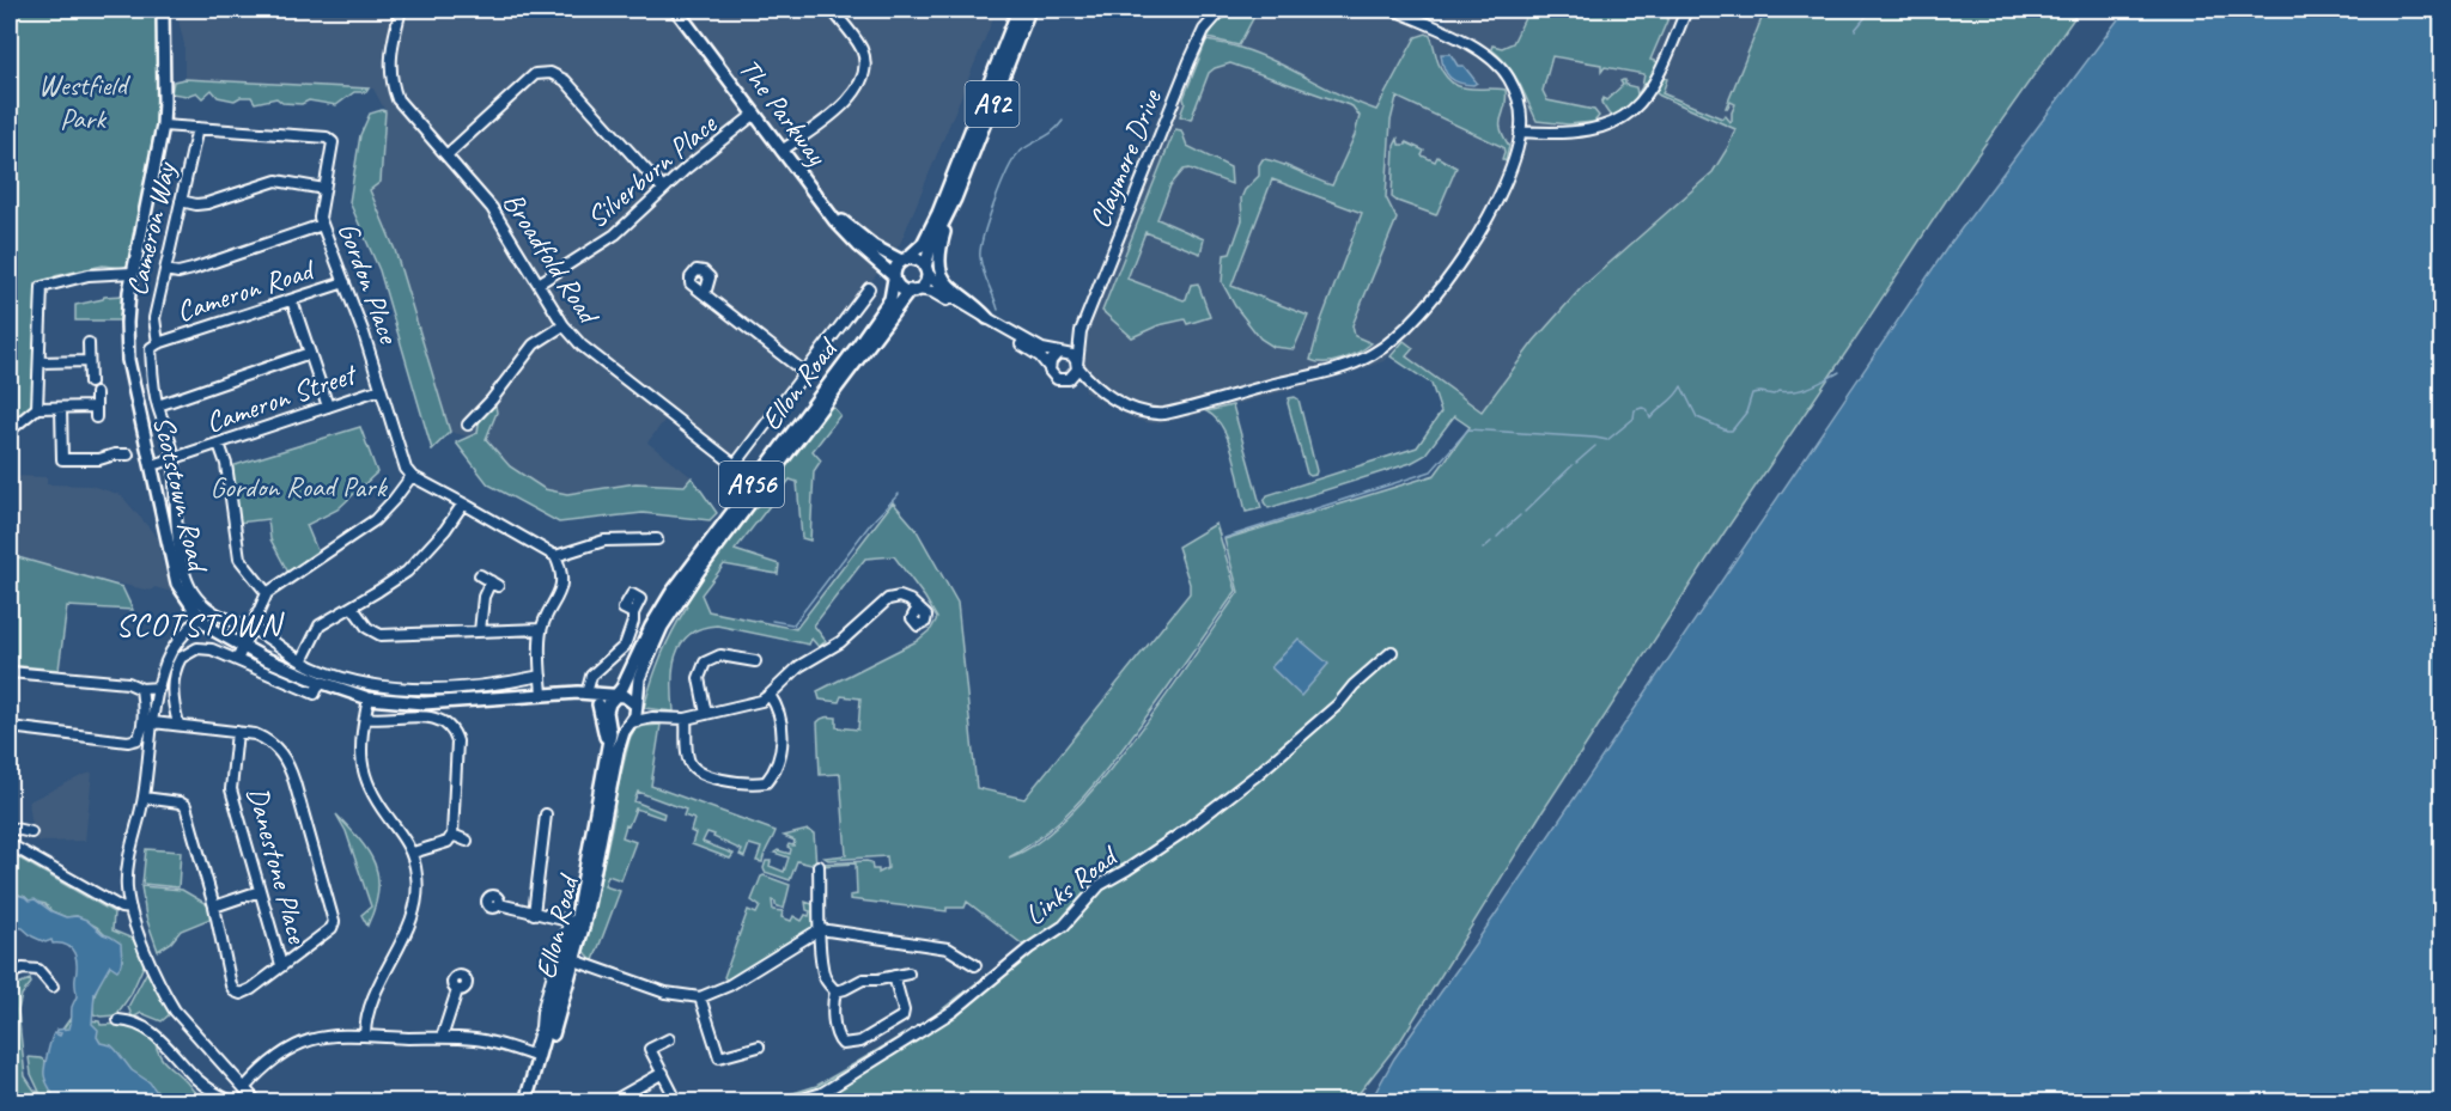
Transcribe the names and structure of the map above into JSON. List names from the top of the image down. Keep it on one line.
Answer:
{"streets":{"main road":["A92","The Parkway","Ellon Road","A956","Scotstown Road"],"street":["Claymore Drive","Silverburn Place","Cameron Way","Broadfold Road","Gordon Place","Cameron Road","Cameron Street","Danestone Place","Links Road"]},"crossings":[["A92","The Parkway"],["A92","Ellon Road"],["The Parkway","Silverburn Place"],["The Parkway","Ellon Road"],["Silverburn Place","Broadfold Road"],["Cameron Way","Gordon Place"],["Cameron Way","Cameron Road"],["Broadfold Road","Ellon Road"],["Gordon Place","Cameron Road"],["Gordon Place","Cameron Street"],["Gordon Place","Scotstown Road"],["Ellon Road","A956"],["Cameron Street","Scotstown Road"]],"districts":["SCOTSTOWN"],"parks":["Westfield Park","Gordon Road Park"]}
